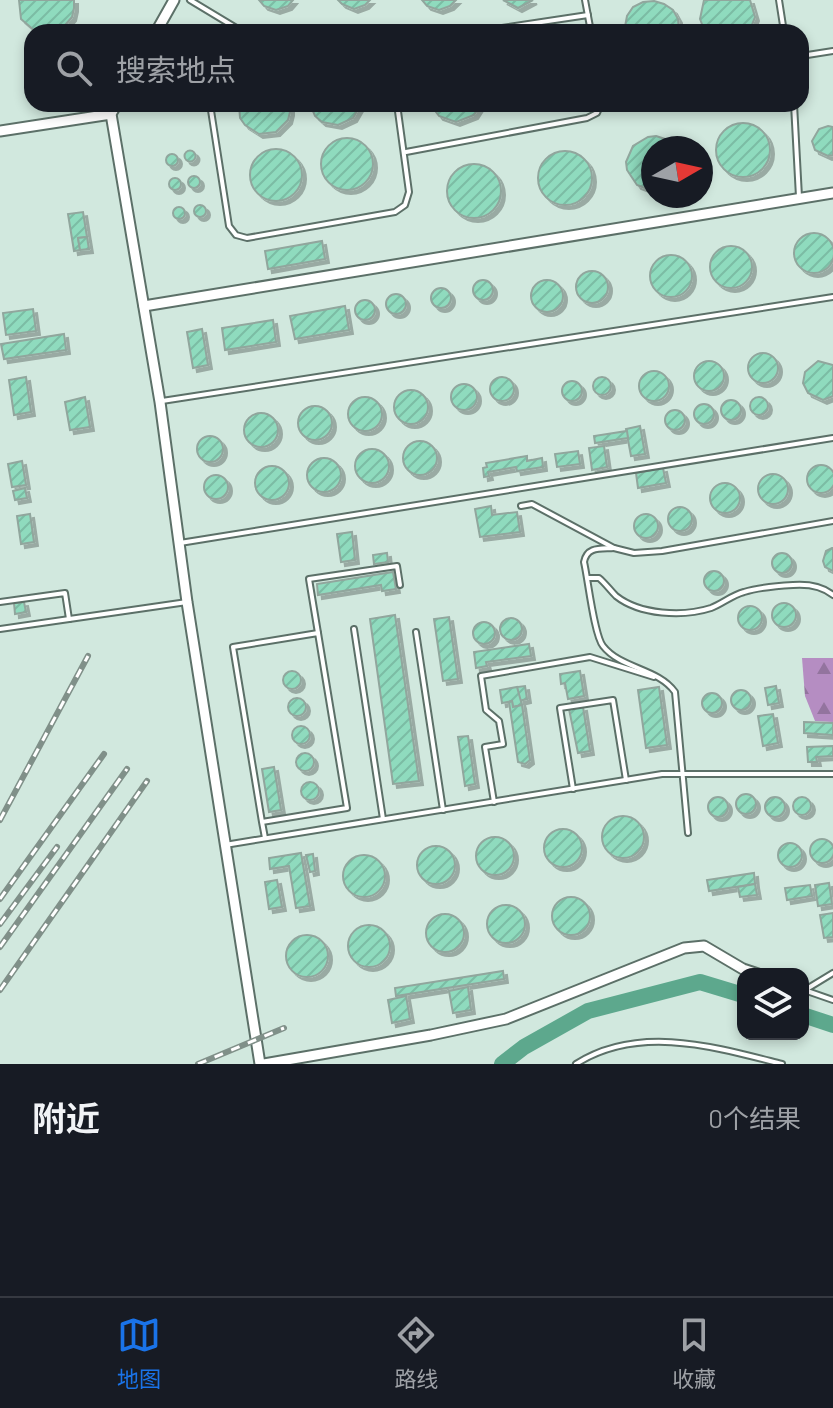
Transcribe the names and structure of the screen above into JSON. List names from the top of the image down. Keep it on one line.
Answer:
{"north":"right","page":{"search":"搜索地点","heading":["附近","0个结果"],"nav":["地图","路线","收藏"]}}
